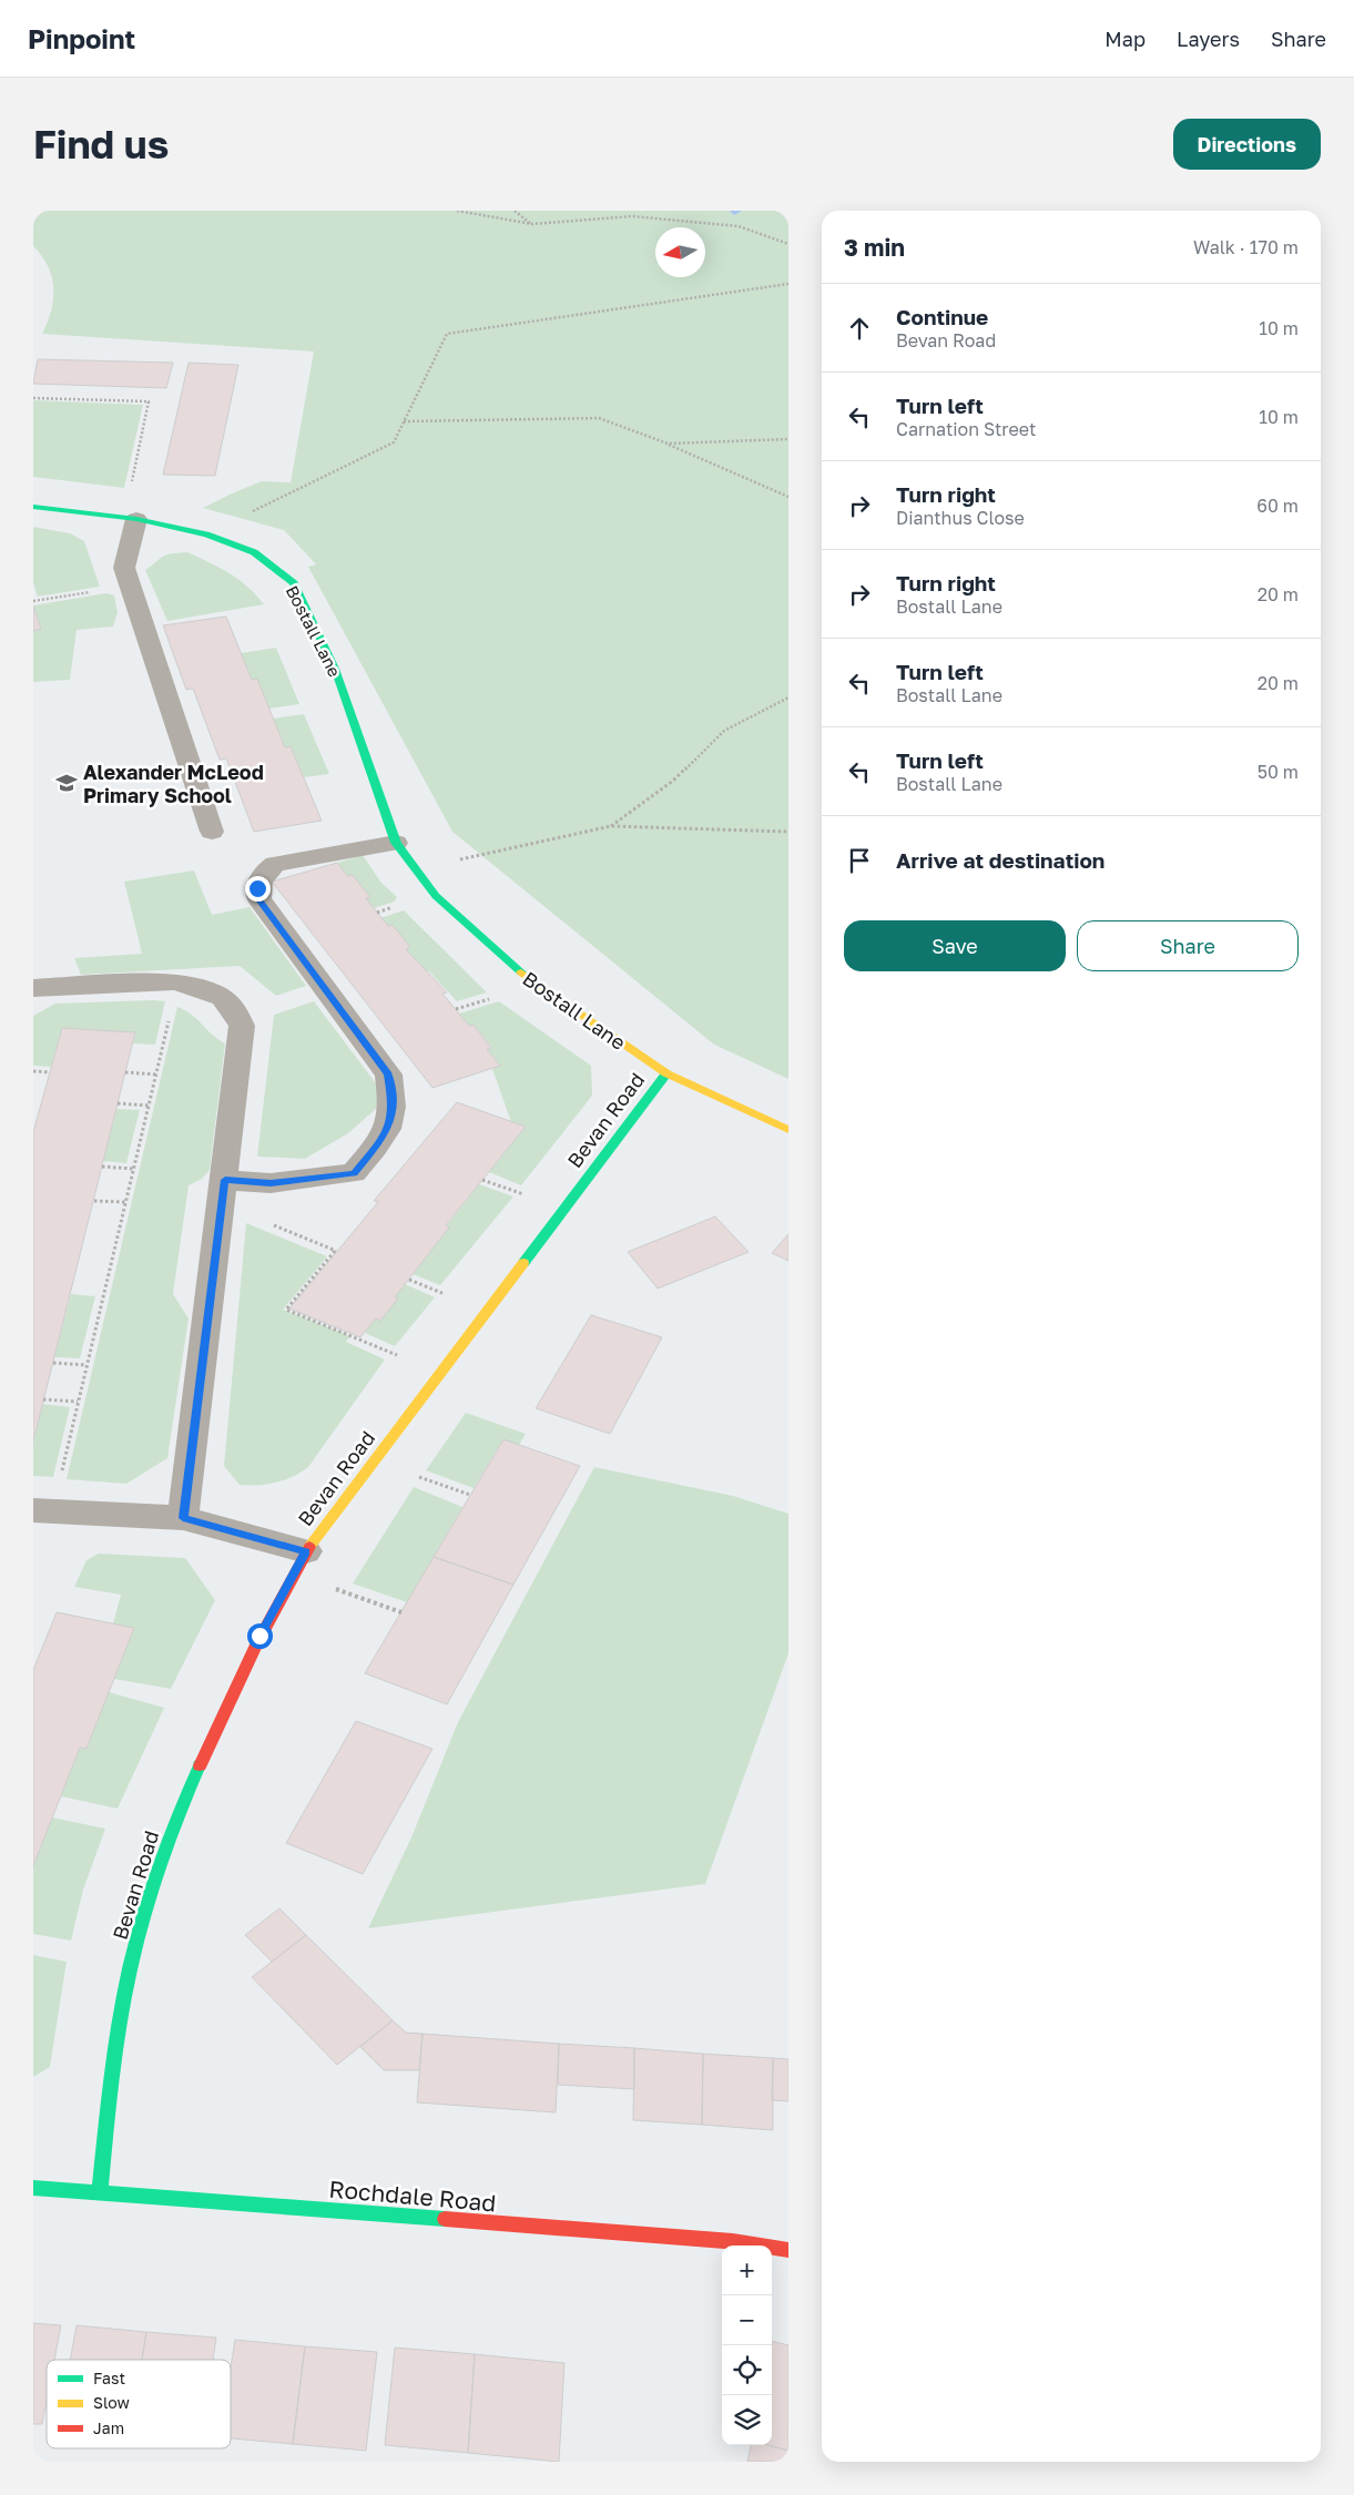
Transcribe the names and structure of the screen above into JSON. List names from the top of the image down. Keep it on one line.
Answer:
{"streets":{"street":["Bostall Lane","Bevan Road","Rochdale Road"]},"crossings":[["Bostall Lane","Bevan Road"],["Bevan Road","Rochdale Road"]],"places":{"school or university":["Alexander McLeod Primary School"]},"legend":["Fast","Slow","Jam"],"north":"left","page":{"header":"Pinpoint","nav":["Map","Layers","Share"],"buttons":["Directions",["Save","Share"]],"title":"Find us","heading":["3 min","Walk · 170 m"],"list":[["Continue","Bevan Road","10 m"],["Turn left","Carnation Street","10 m"],["Turn right","Dianthus Close","60 m"],["Turn right","Bostall Lane","20 m"],["Turn left","Bostall Lane","20 m"],["Turn left","Bostall Lane","50 m"],"Arrive at destination"],"map_buttons":["+","−"]}}
